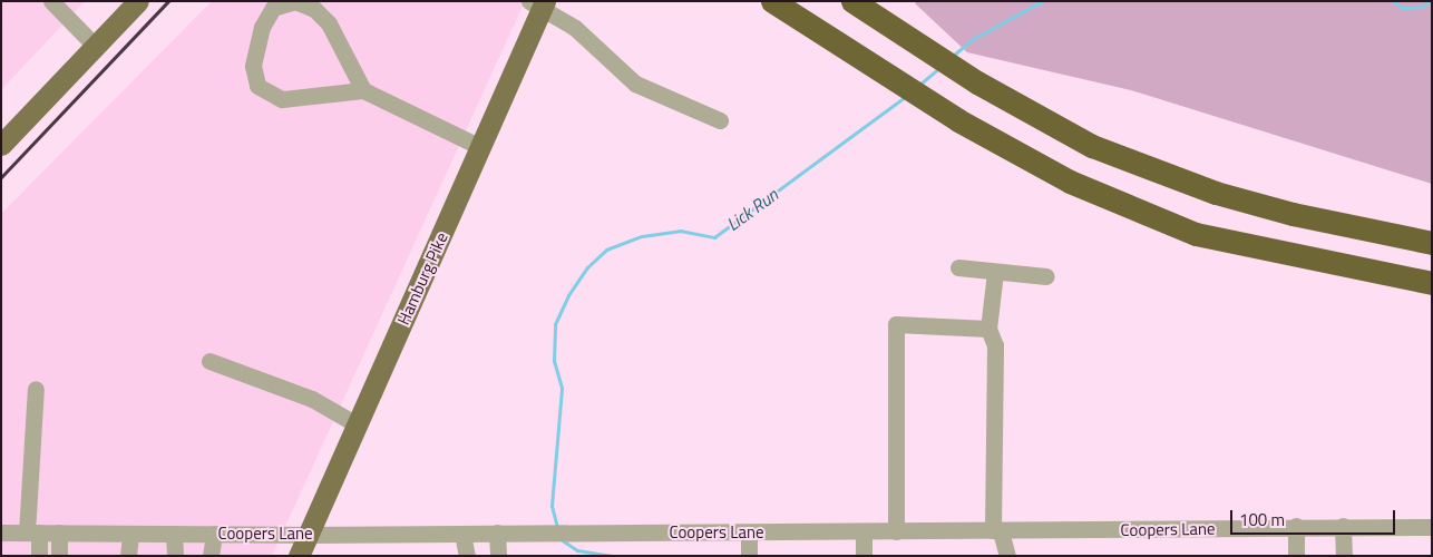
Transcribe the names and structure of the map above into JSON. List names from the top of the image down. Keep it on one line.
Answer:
{"streets":{"main road":["Hamburg Pike"],"street":["Coopers Lane"]},"crossings":[["Hamburg Pike","Coopers Lane"]],"water":["Lick Run"],"scale_bar":"100 m"}
